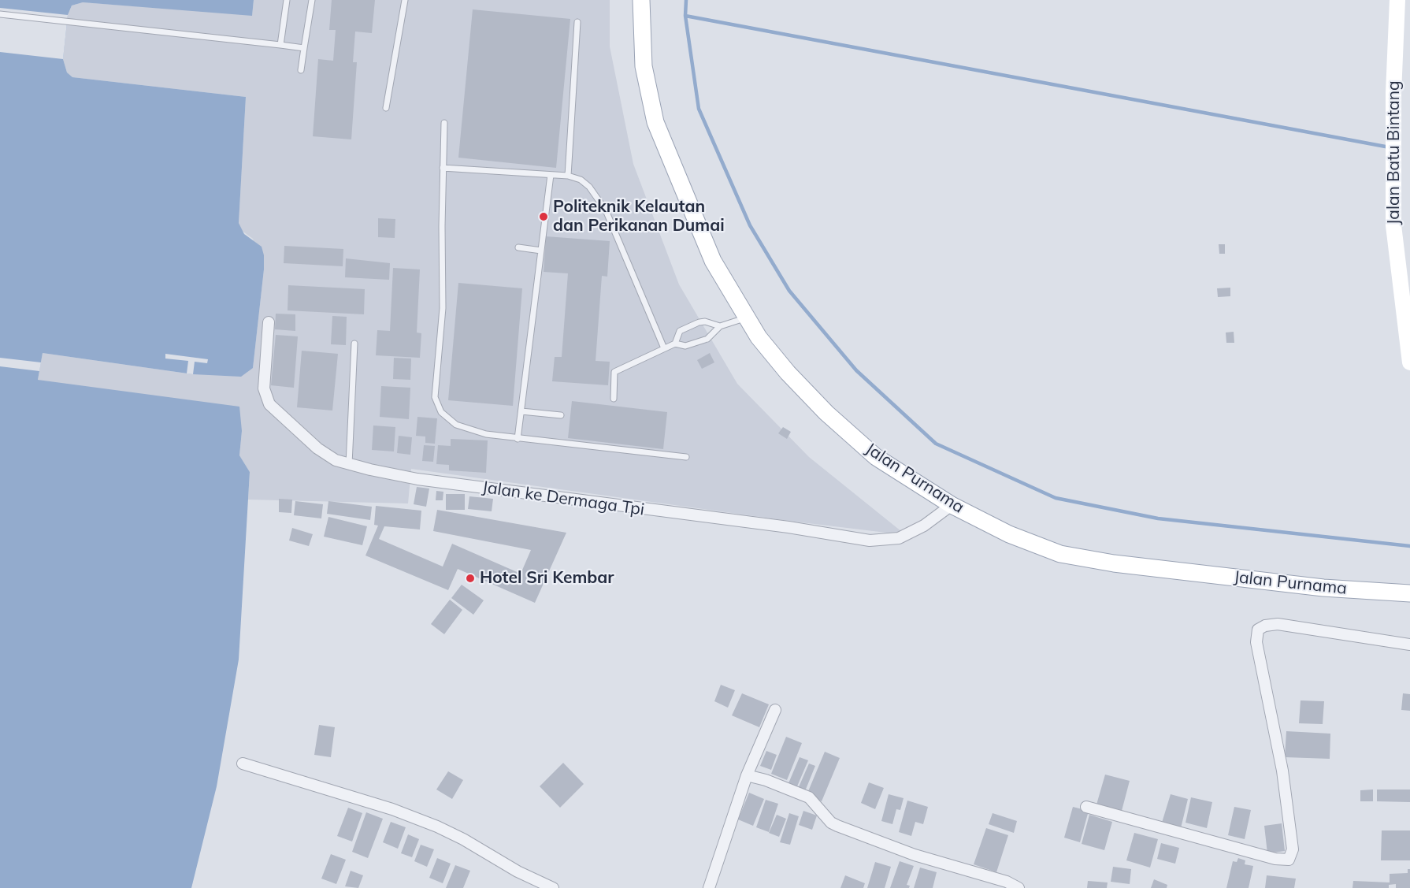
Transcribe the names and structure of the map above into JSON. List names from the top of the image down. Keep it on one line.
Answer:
{"streets":{"main road":["Jalan Purnama"],"street":["Jalan Batu Bintang","Jalan ke Dermaga Tpi"]},"crossings":[["Jalan Purnama","Jalan ke Dermaga Tpi"]],"places":["Politeknik Kelautan dan Perikanan Dumai","Hotel Sri Kembar"]}
